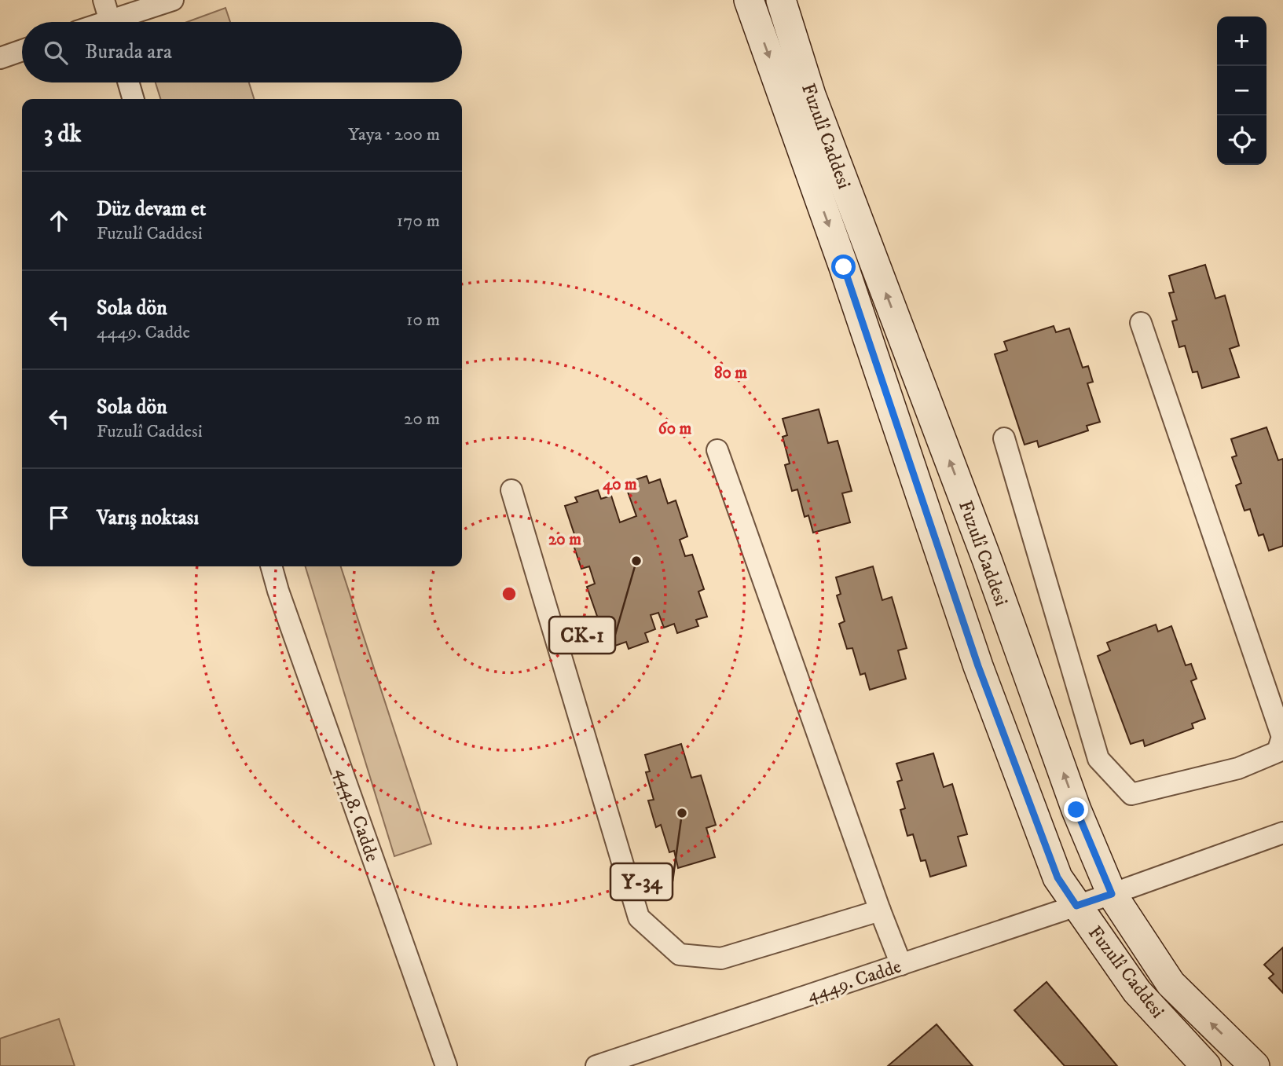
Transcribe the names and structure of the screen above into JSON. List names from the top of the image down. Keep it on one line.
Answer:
{"streets":{"street":["Fuzulî Caddesi","4448. Cadde","4449. Cadde"]},"crossings":[["Fuzulî Caddesi","4449. Cadde"]],"places":["CK-1","Y-34"],"page":{"map_buttons":["+","−"],"search":"Burada ara","heading":["3 dk","Yaya · 200 m"],"list":[["Düz devam et","Fuzulî Caddesi","170 m"],["Sola dön","4449. Cadde","10 m"],["Sola dön","Fuzulî Caddesi","20 m"],"Varış noktası"]},"rings":["80 m","60 m","40 m","20 m"]}
